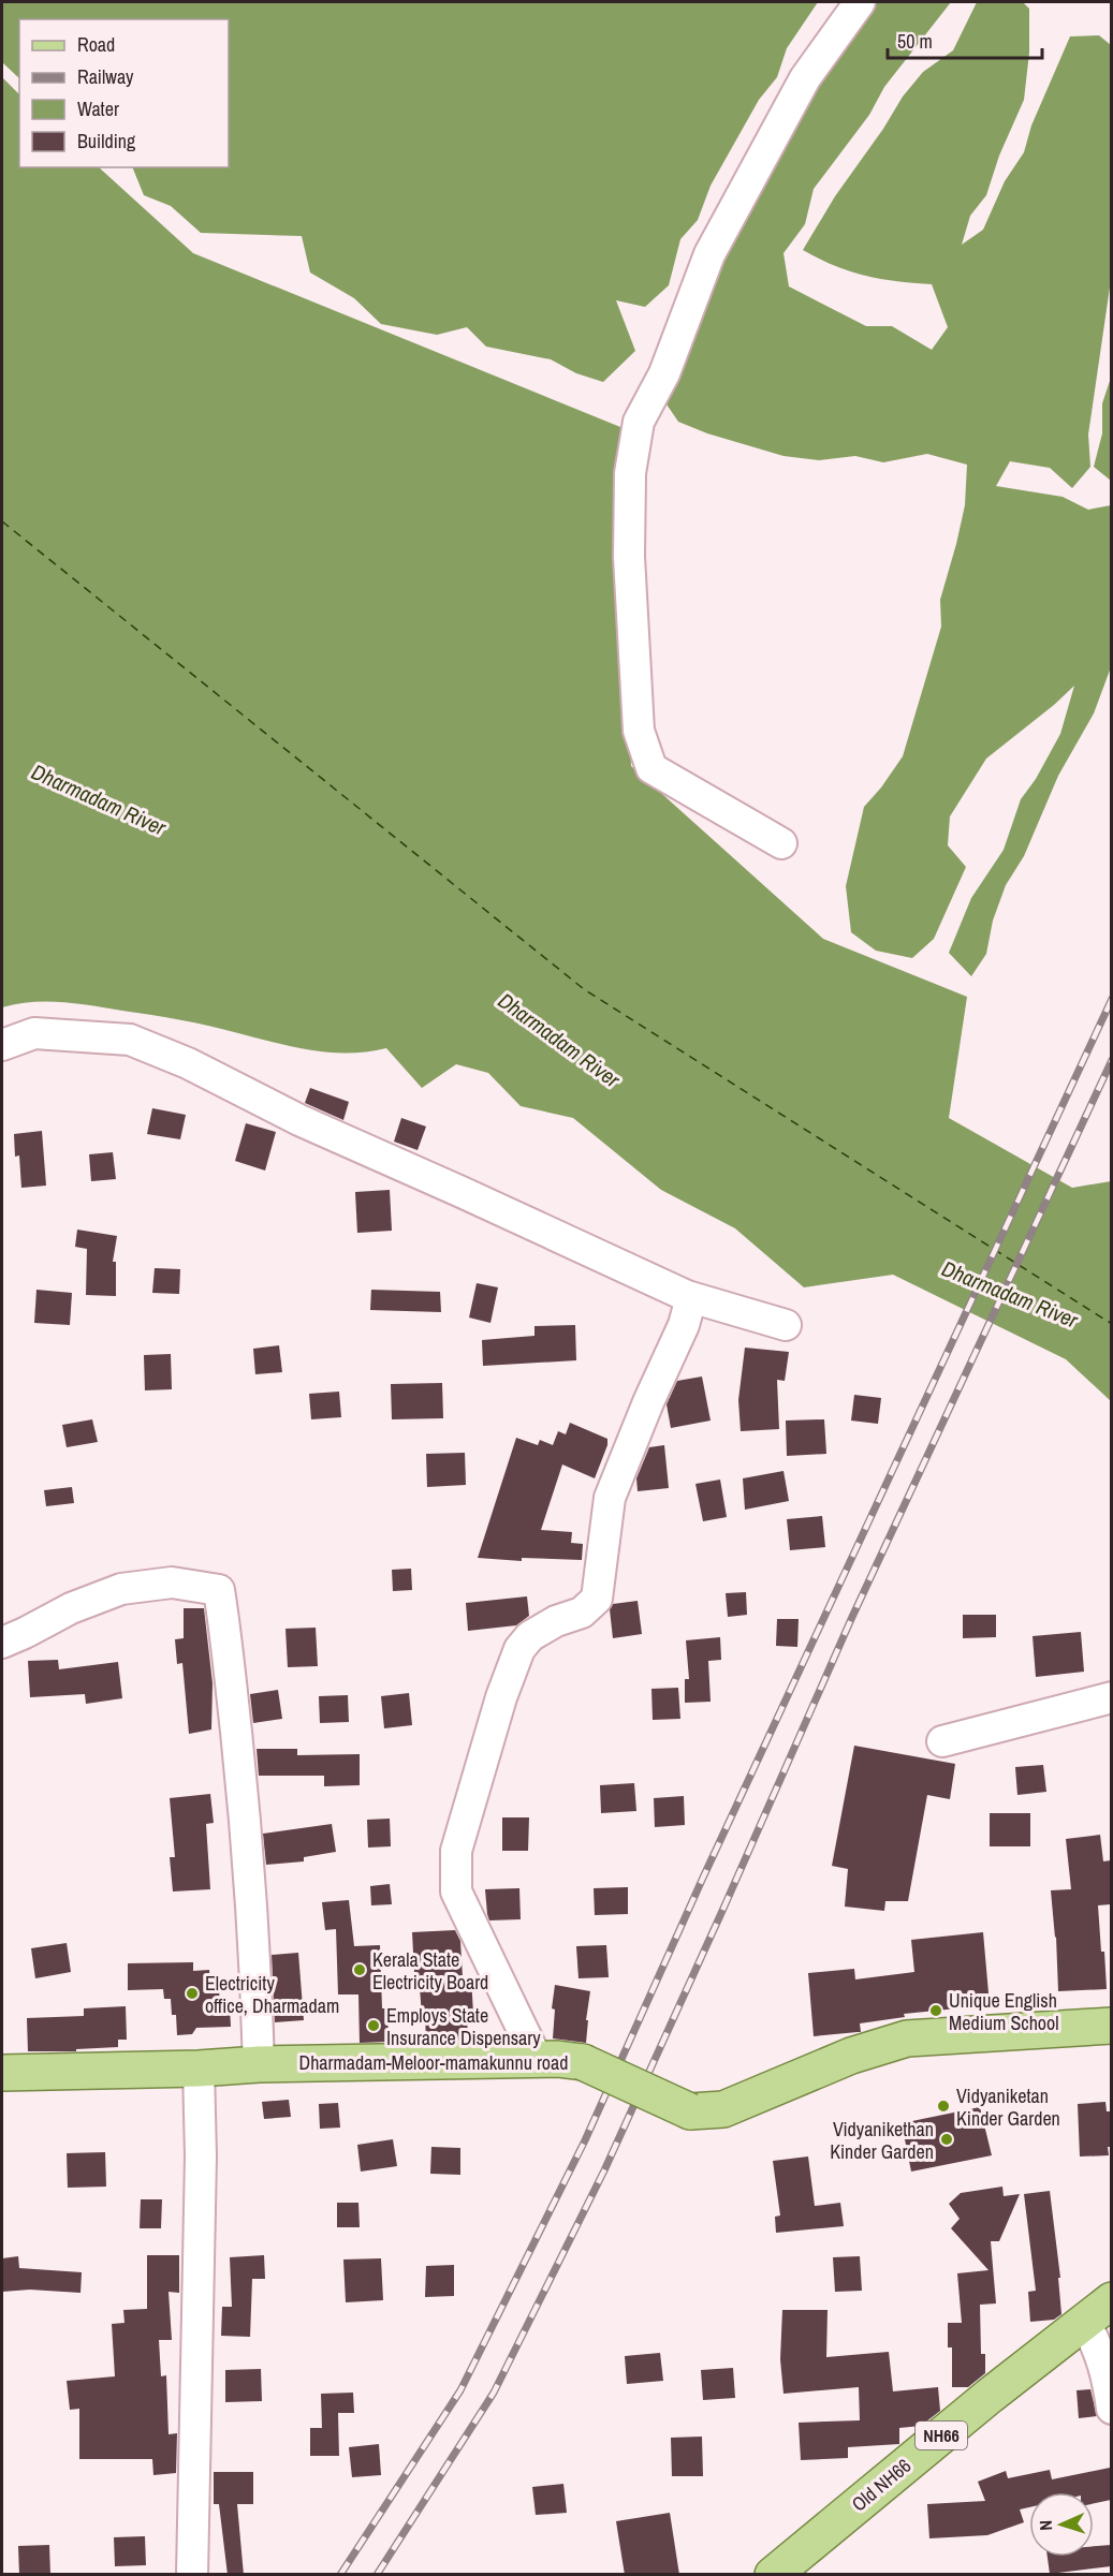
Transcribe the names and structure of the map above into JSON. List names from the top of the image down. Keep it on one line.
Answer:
{"streets":{"main road":["Dharmadam-Meloor-mamakunnu road","NH66","Old NH66"]},"water":["Dharmadam River"],"places":["Kerala State Electricity Board","Electricity office, Dharmadam","Unique English Medium School","Employs State Insurance Dispensary","Vidyaniketan Kinder Garden","Vidyanikethan Kinder Garden"],"legend":["Road","Railway","Water","Building"],"scale_bar":"50 m","north":"left"}
